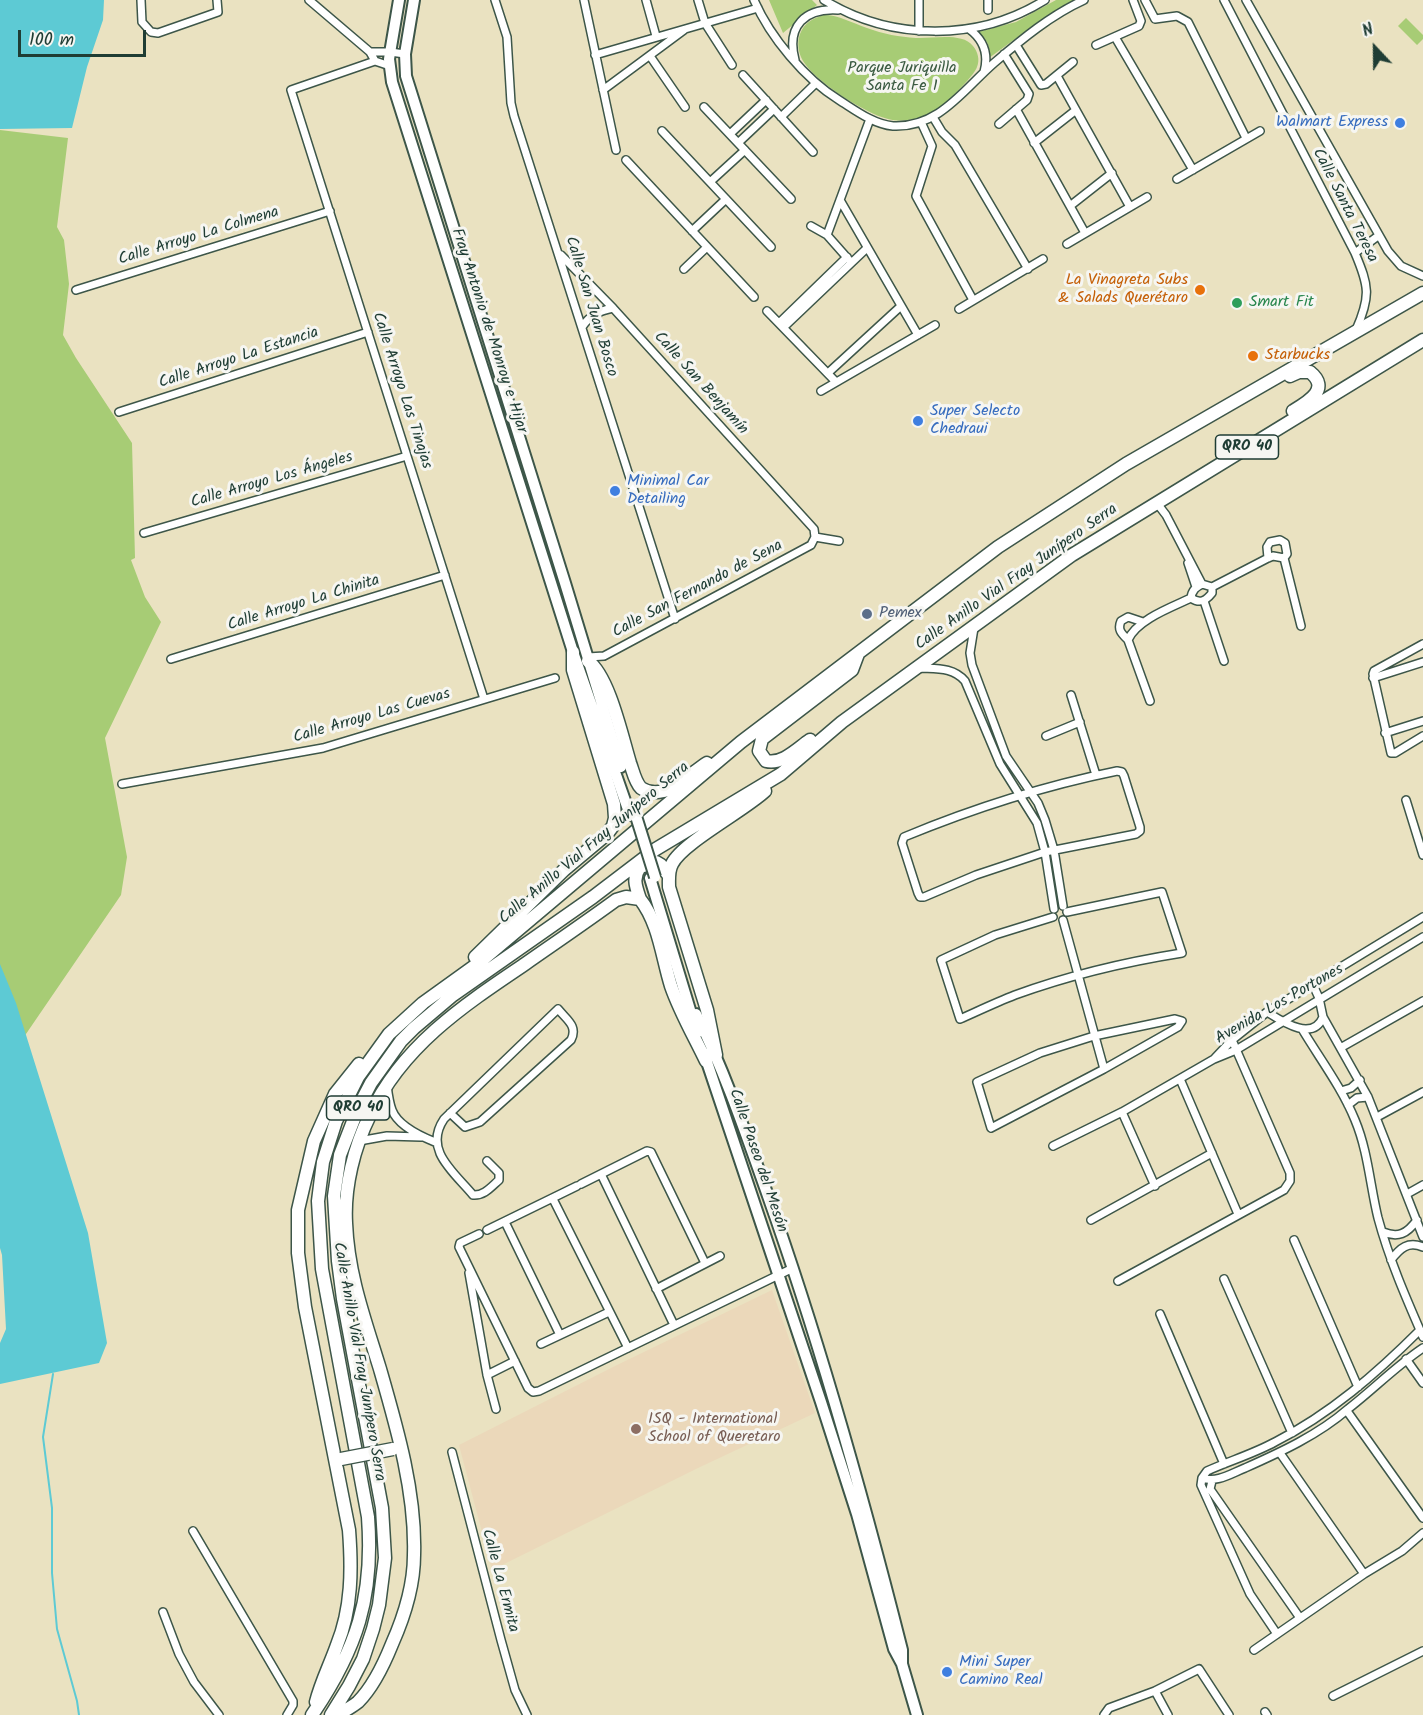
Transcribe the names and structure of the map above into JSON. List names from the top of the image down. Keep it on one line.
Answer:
{"streets":{"highway":["QRO 40","Calle Anillo Vial Fray Junípero Serra"],"main road":["Fray Antonio de Monroy e Hijar","Calle Paseo del Mesón"],"street":["Calle Santa Teresa","Calle Arroyo La Colmena","Calle San Juan Bosco","Calle Arroyo La Estancia","Calle San Benjamín","Calle Arroyo Las Tinajas","Calle Arroyo Los Ángeles","Calle San Fernando de Sena","Calle Arroyo La Chinita","Calle Arroyo Las Cuevas","Avenida Los Portones","Calle La Ermita"]},"crossings":[["Calle Santa Teresa","Calle Anillo Vial Fray Junípero Serra"],["Calle Arroyo La Colmena","Calle Arroyo Las Tinajas"],["Calle San Juan Bosco","Calle San Benjamín"],["Calle San Juan Bosco","Calle San Fernando de Sena"],["Fray Antonio de Monroy e Hijar","Calle San Fernando de Sena"],["Fray Antonio de Monroy e Hijar","Calle Paseo del Mesón"],["Calle Arroyo La Estancia","Calle Arroyo Las Tinajas"],["Calle San Benjamín","Calle San Fernando de Sena"],["Calle Arroyo Las Tinajas","Calle Arroyo Los Ángeles"],["Calle Arroyo Las Tinajas","Calle Arroyo La Chinita"],["Calle Arroyo Las Tinajas","Calle Arroyo Las Cuevas"],["Calle San Fernando de Sena","Calle Paseo del Mesón"]],"parks":["Parque Juriquilla Santa Fe 1"],"places":["Walmart Express","La Vinagreta Subs & Salads Querétaro","Smart Fit","Starbucks","Super Selecto Chedraui","Minimal Car Detailing","Pemex","ISQ - International School of Queretaro","Mini Super Camino Real"],"scale_bar":"100 m","north":"top"}
